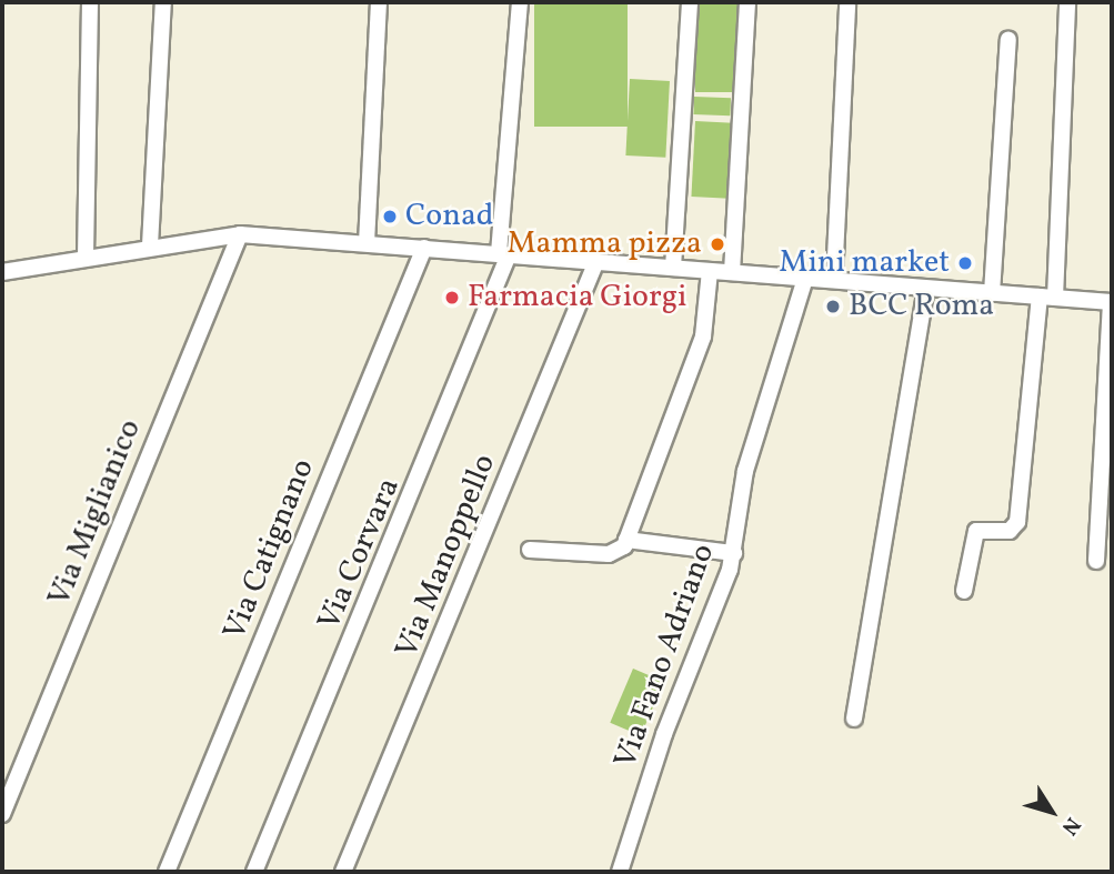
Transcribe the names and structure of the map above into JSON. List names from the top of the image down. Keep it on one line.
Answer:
{"streets":{"street":["Via Miglianico","Via Catignano","Via Corvara","Via Manoppello","Via Fano Adriano"]},"places":["Conad","Mamma pizza","Mini market","Farmacia Giorgi","BCC Roma"],"north":"bottom right"}
